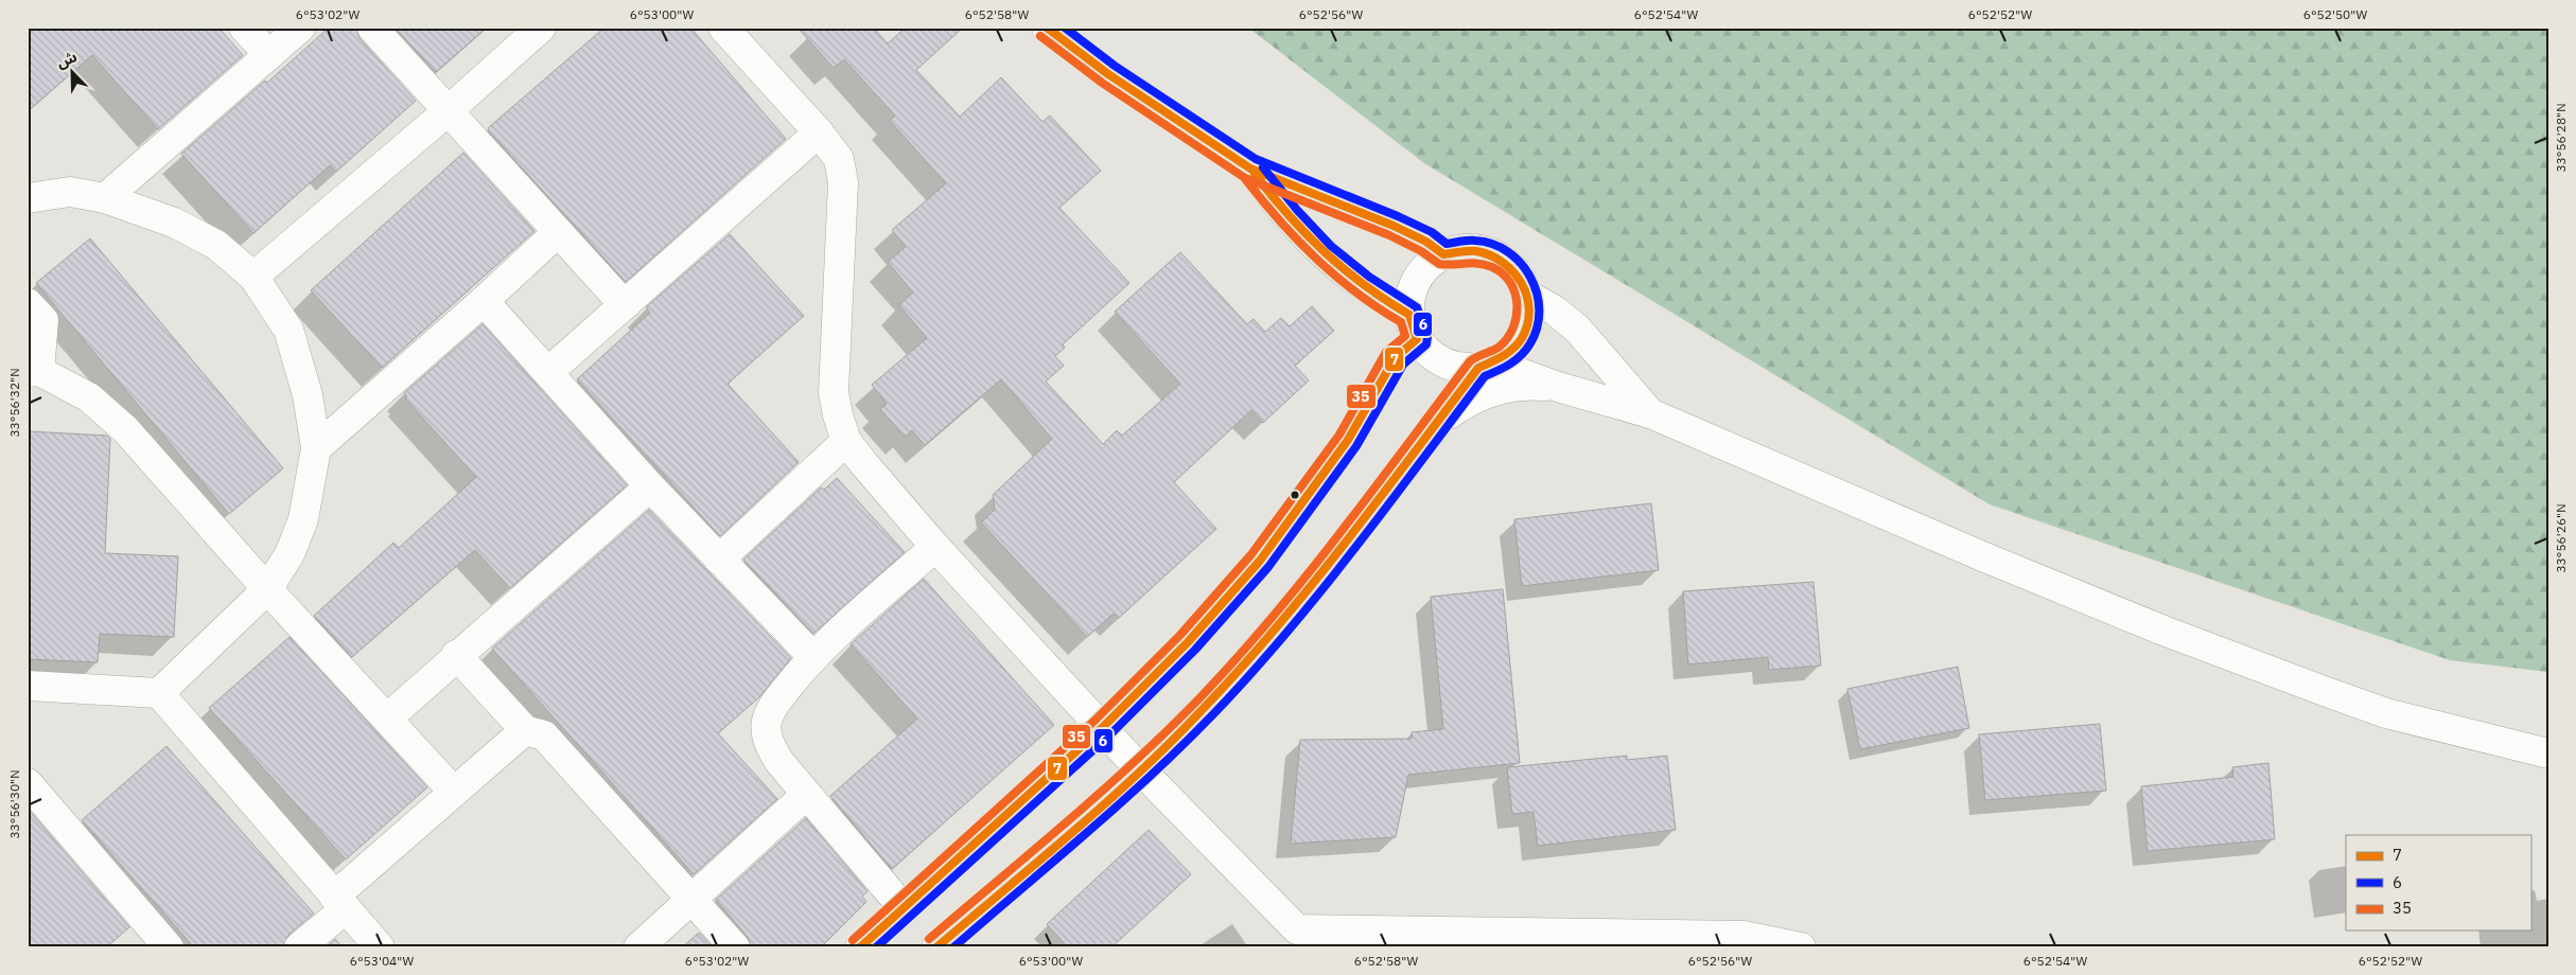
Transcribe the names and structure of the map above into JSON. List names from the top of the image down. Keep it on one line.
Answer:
{"lines":["transit line 7","transit line 6","transit line 35"],"legend":["7","6","35"],"north":"top left","coordinates":["6°53'02\"W","6°53'00\"W","6°52'58\"W","6°52'56\"W","6°52'54\"W","6°52'52\"W","6°52'50\"W","33°56'28\"N","33°56'32\"N","33°56'26\"N","33°56'30\"N","6°53'04\"W"]}
